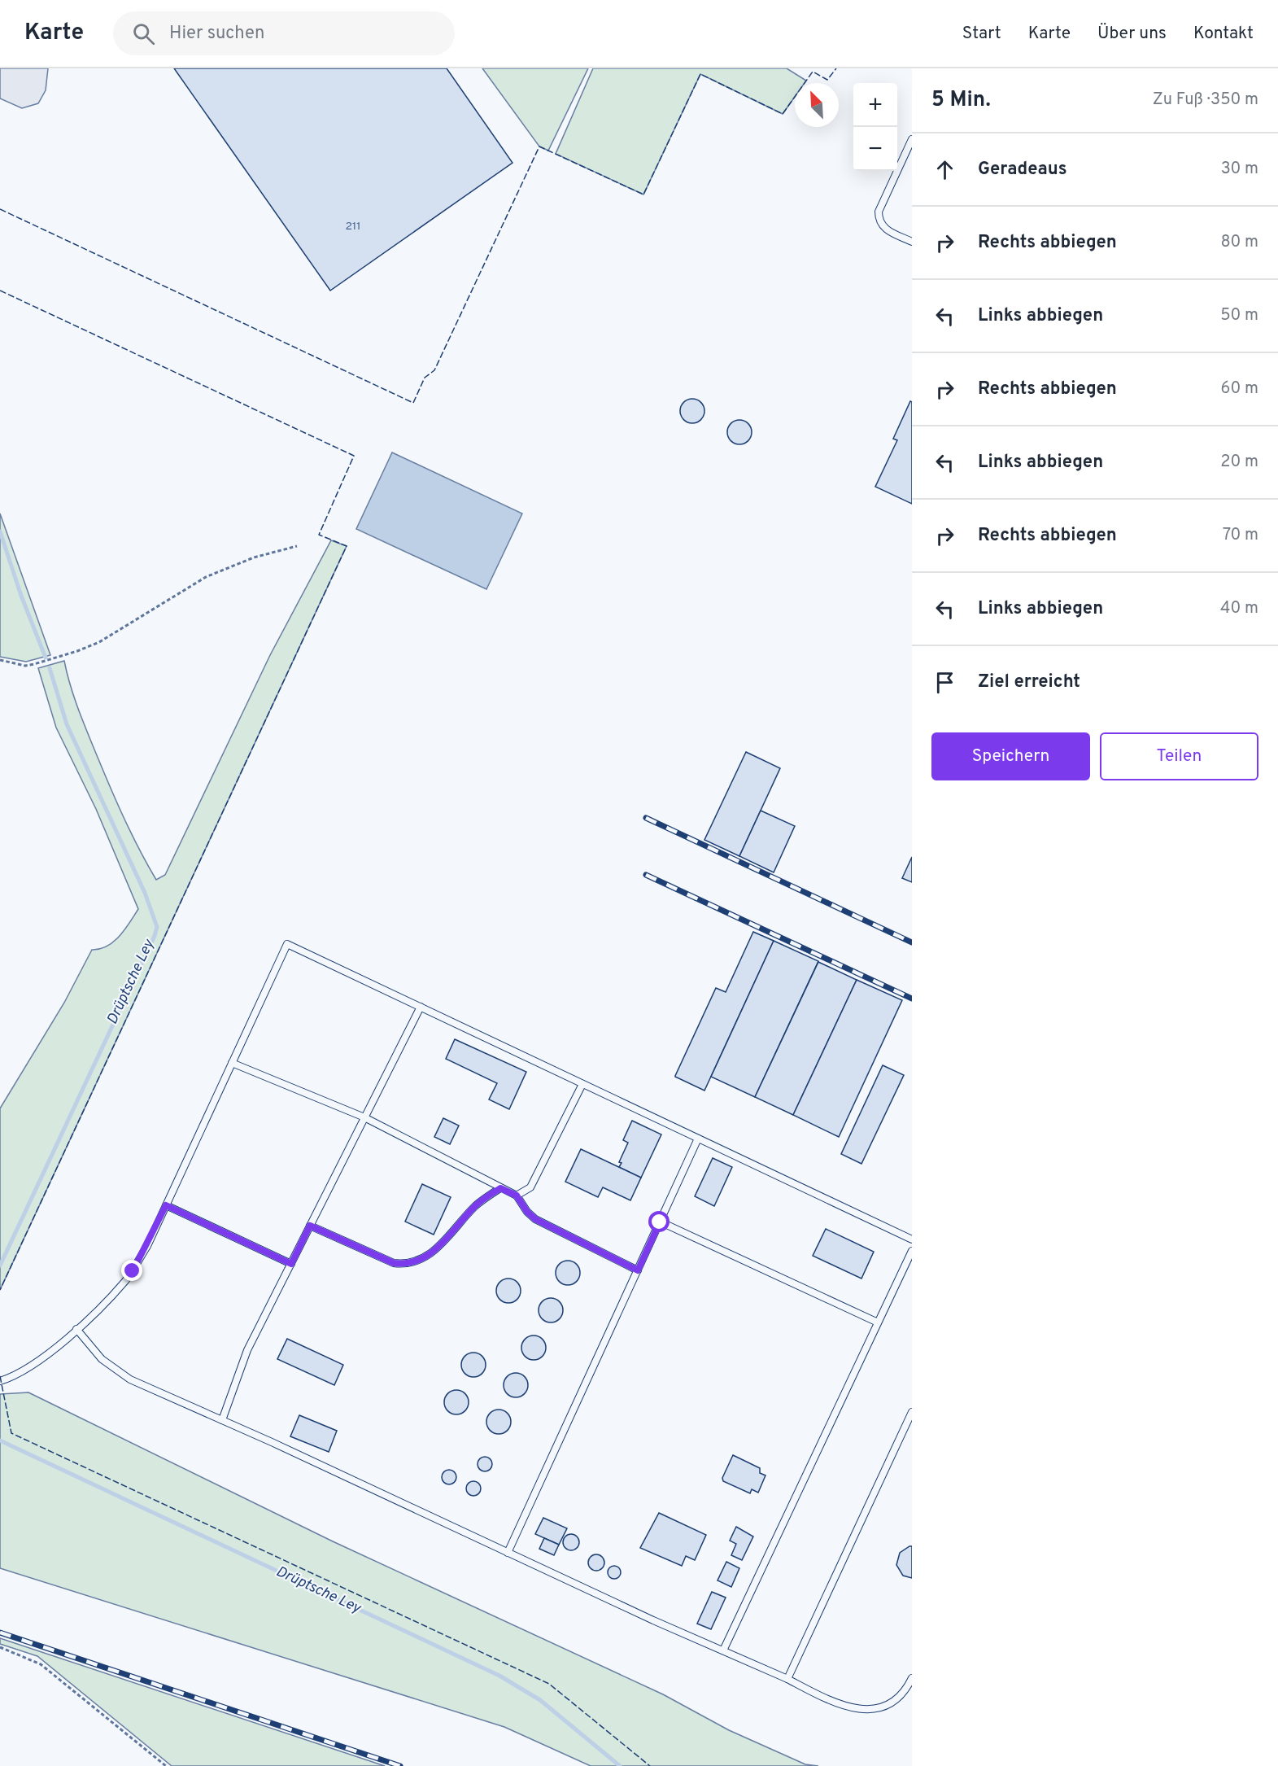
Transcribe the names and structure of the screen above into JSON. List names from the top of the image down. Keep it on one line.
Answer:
{"water":["Drüptsche Ley"],"house_numbers":["211"],"north":"top left","page":{"header":"Karte","search":"Hier suchen","nav":["Start","Karte","Über uns","Kontakt"],"heading":["5 Min.","Zu Fuß · 350 m"],"map_buttons":["+","−"],"list":[["Geradeaus","30 m"],["Rechts abbiegen","80 m"],["Links abbiegen","50 m"],["Rechts abbiegen","60 m"],["Links abbiegen","20 m"],["Rechts abbiegen","70 m"],["Links abbiegen","40 m"],"Ziel erreicht"],"buttons":["Speichern","Teilen"]}}
